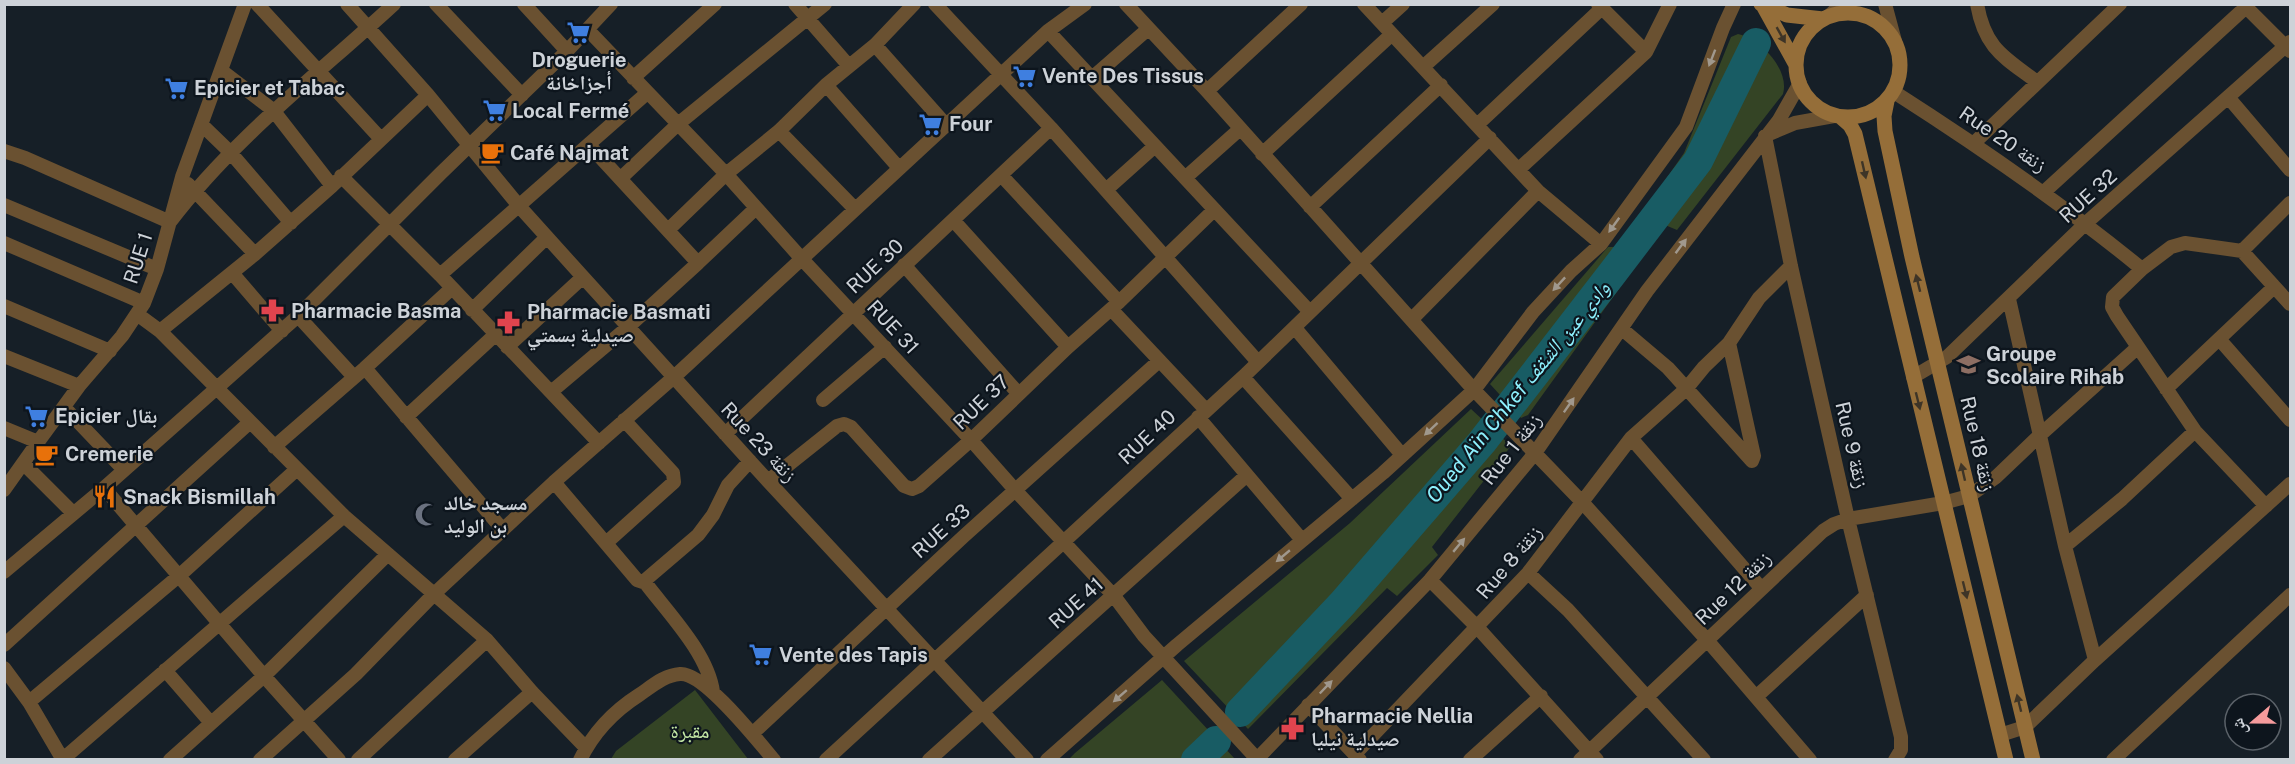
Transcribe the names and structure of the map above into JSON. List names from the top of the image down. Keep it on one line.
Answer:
{"streets":{"street":["Rue 20 زنقة","RUE 32","RUE 1","RUE 30","RUE 31","RUE 37","RUE 40","Rue 23 زنقة","Rue 18 زنقة","Rue 9 زنقة","Rue 1 زنقة","RUE 33","Rue 8 زنقة","Rue 12 زنقة","RUE 41"]},"crossings":[["Rue 20 زنقة","RUE 32"],["Rue 20 زنقة","Rue 18 زنقة"],["Rue 20 زنقة","Rue 1 زنقة"],["RUE 32","Rue 18 زنقة"],["RUE 30","RUE 31"],["RUE 30","Rue 23 زنقة"],["RUE 31","RUE 37"],["RUE 31","RUE 40"],["RUE 31","Rue 1 زنقة"],["RUE 31","RUE 33"],["RUE 31","RUE 41"],["RUE 37","Rue 23 زنقة"],["RUE 40","Rue 23 زنقة"],["Rue 23 زنقة","RUE 33"],["Rue 23 زنقة","RUE 41"],["Rue 18 زنقة","Rue 1 زنقة"],["Rue 18 زنقة","Rue 12 زنقة"],["Rue 9 زنقة","Rue 1 زنقة"],["Rue 9 زنقة","Rue 8 زنقة"],["Rue 9 زنقة","Rue 12 زنقة"]],"water":["Oued Aïn Chkef وادي عين الشقف"],"parks":["مقبرة"],"places":{"supermarket":["Droguerie أجزاخانة","Vente Des Tissus","Epicier et Tabac","Local Fermé","Four","Epicier بقال","Vente des Tapis"],"cafe":["Café Najmat","Cremerie"],"pharmacy":["Pharmacie Basma","Pharmacie Basmati صيدلية بسمتي","Pharmacie Nellia صيدلية نيليا"],"school or university":["Groupe Scolaire Rihab"],"restaurant":["Snack Bismillah"],"mosque":["مسجد خالد بن الوليد"]},"north":"left"}
